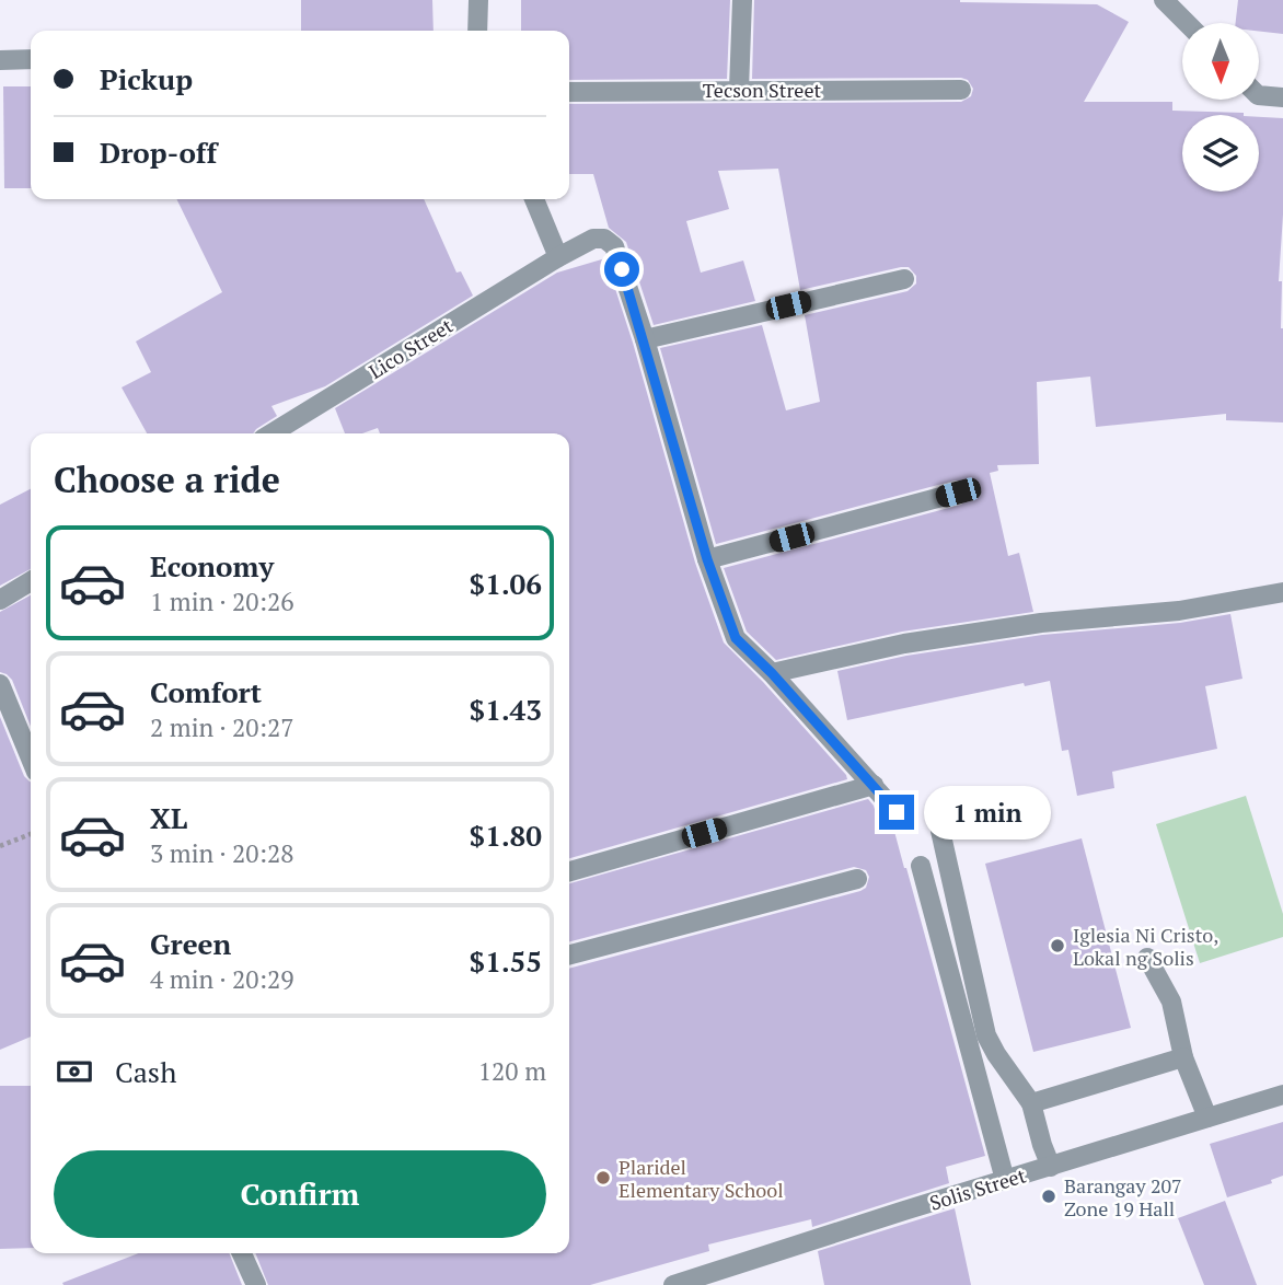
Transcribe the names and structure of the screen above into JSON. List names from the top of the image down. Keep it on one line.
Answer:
{"streets":{"street":["Tecson Street","Lico Street","Solis Street"]},"places":["Iglesia Ni Cristo, Lokal ng Solis","Plaridel Elementary School","Barangay 207 Zone 19 Hall"],"north":"bottom","page":{"banner":["Pickup","Drop-off"],"heading":"Choose a ride","list":[{"name":"Economy","note":"1 min · 20:26","value":"$1.06"},{"name":"Comfort","note":"2 min · 20:27","value":"$1.43"},{"name":"XL","note":"3 min · 20:28","value":"$1.80"},{"name":"Green","note":"4 min · 20:29","value":"$1.55"}],"bubble":"1 min","pay":["Cash","120 m"],"buttons":"Confirm"}}
